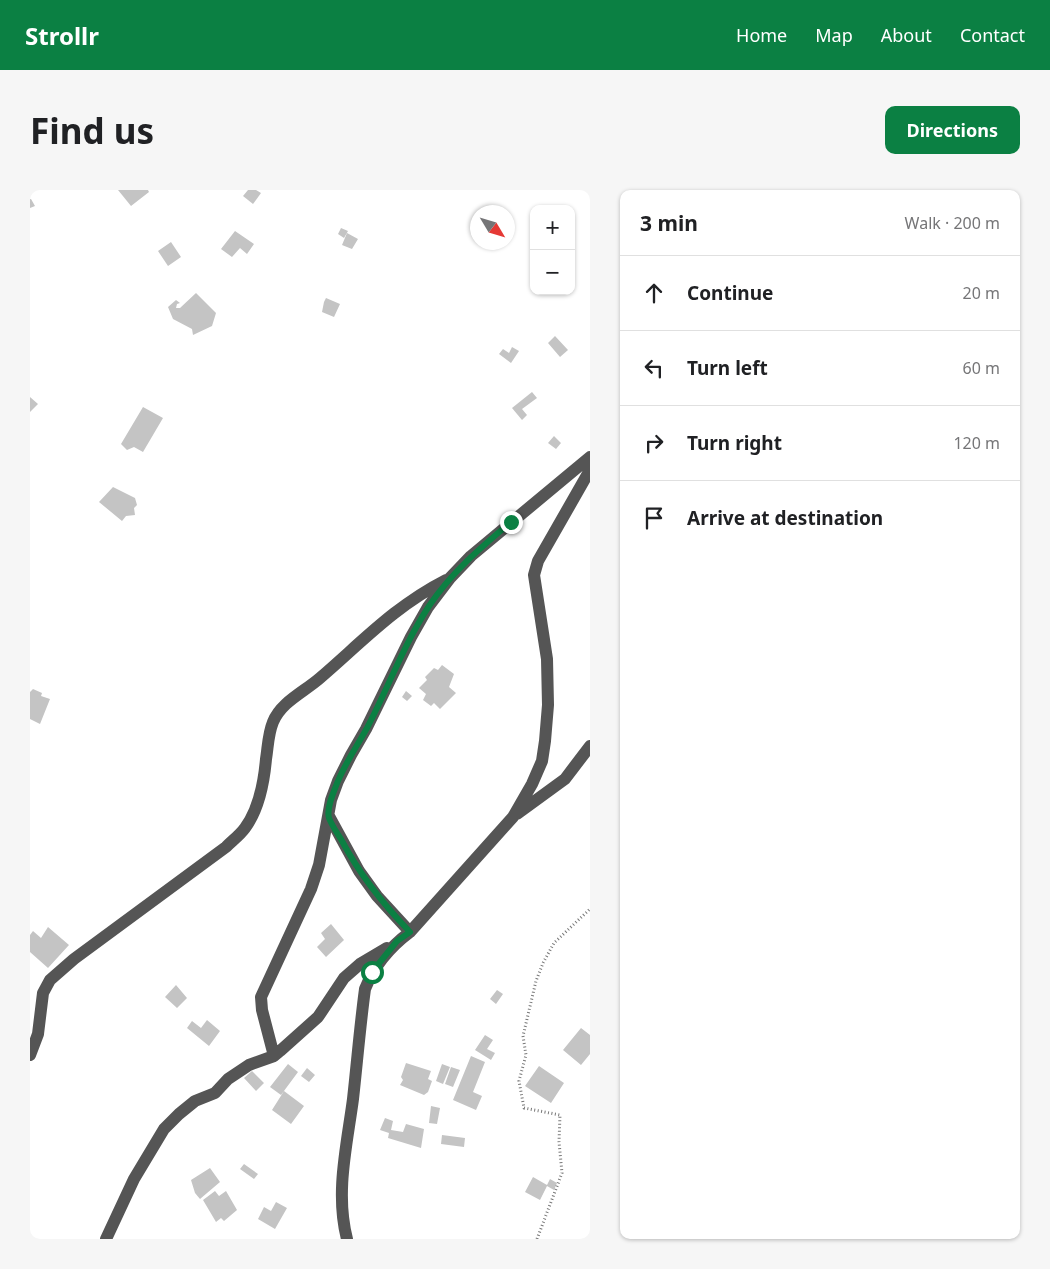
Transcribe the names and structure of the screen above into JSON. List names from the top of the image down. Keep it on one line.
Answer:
{"north":"bottom right","page":{"header":"Strollr","nav":["Home","Map","About","Contact"],"buttons":"Directions","title":"Find us","heading":["3 min","Walk · 200 m"],"map_buttons":["+","−"],"list":[["Continue","20 m"],["Turn left","60 m"],["Turn right","120 m"],"Arrive at destination"]}}
